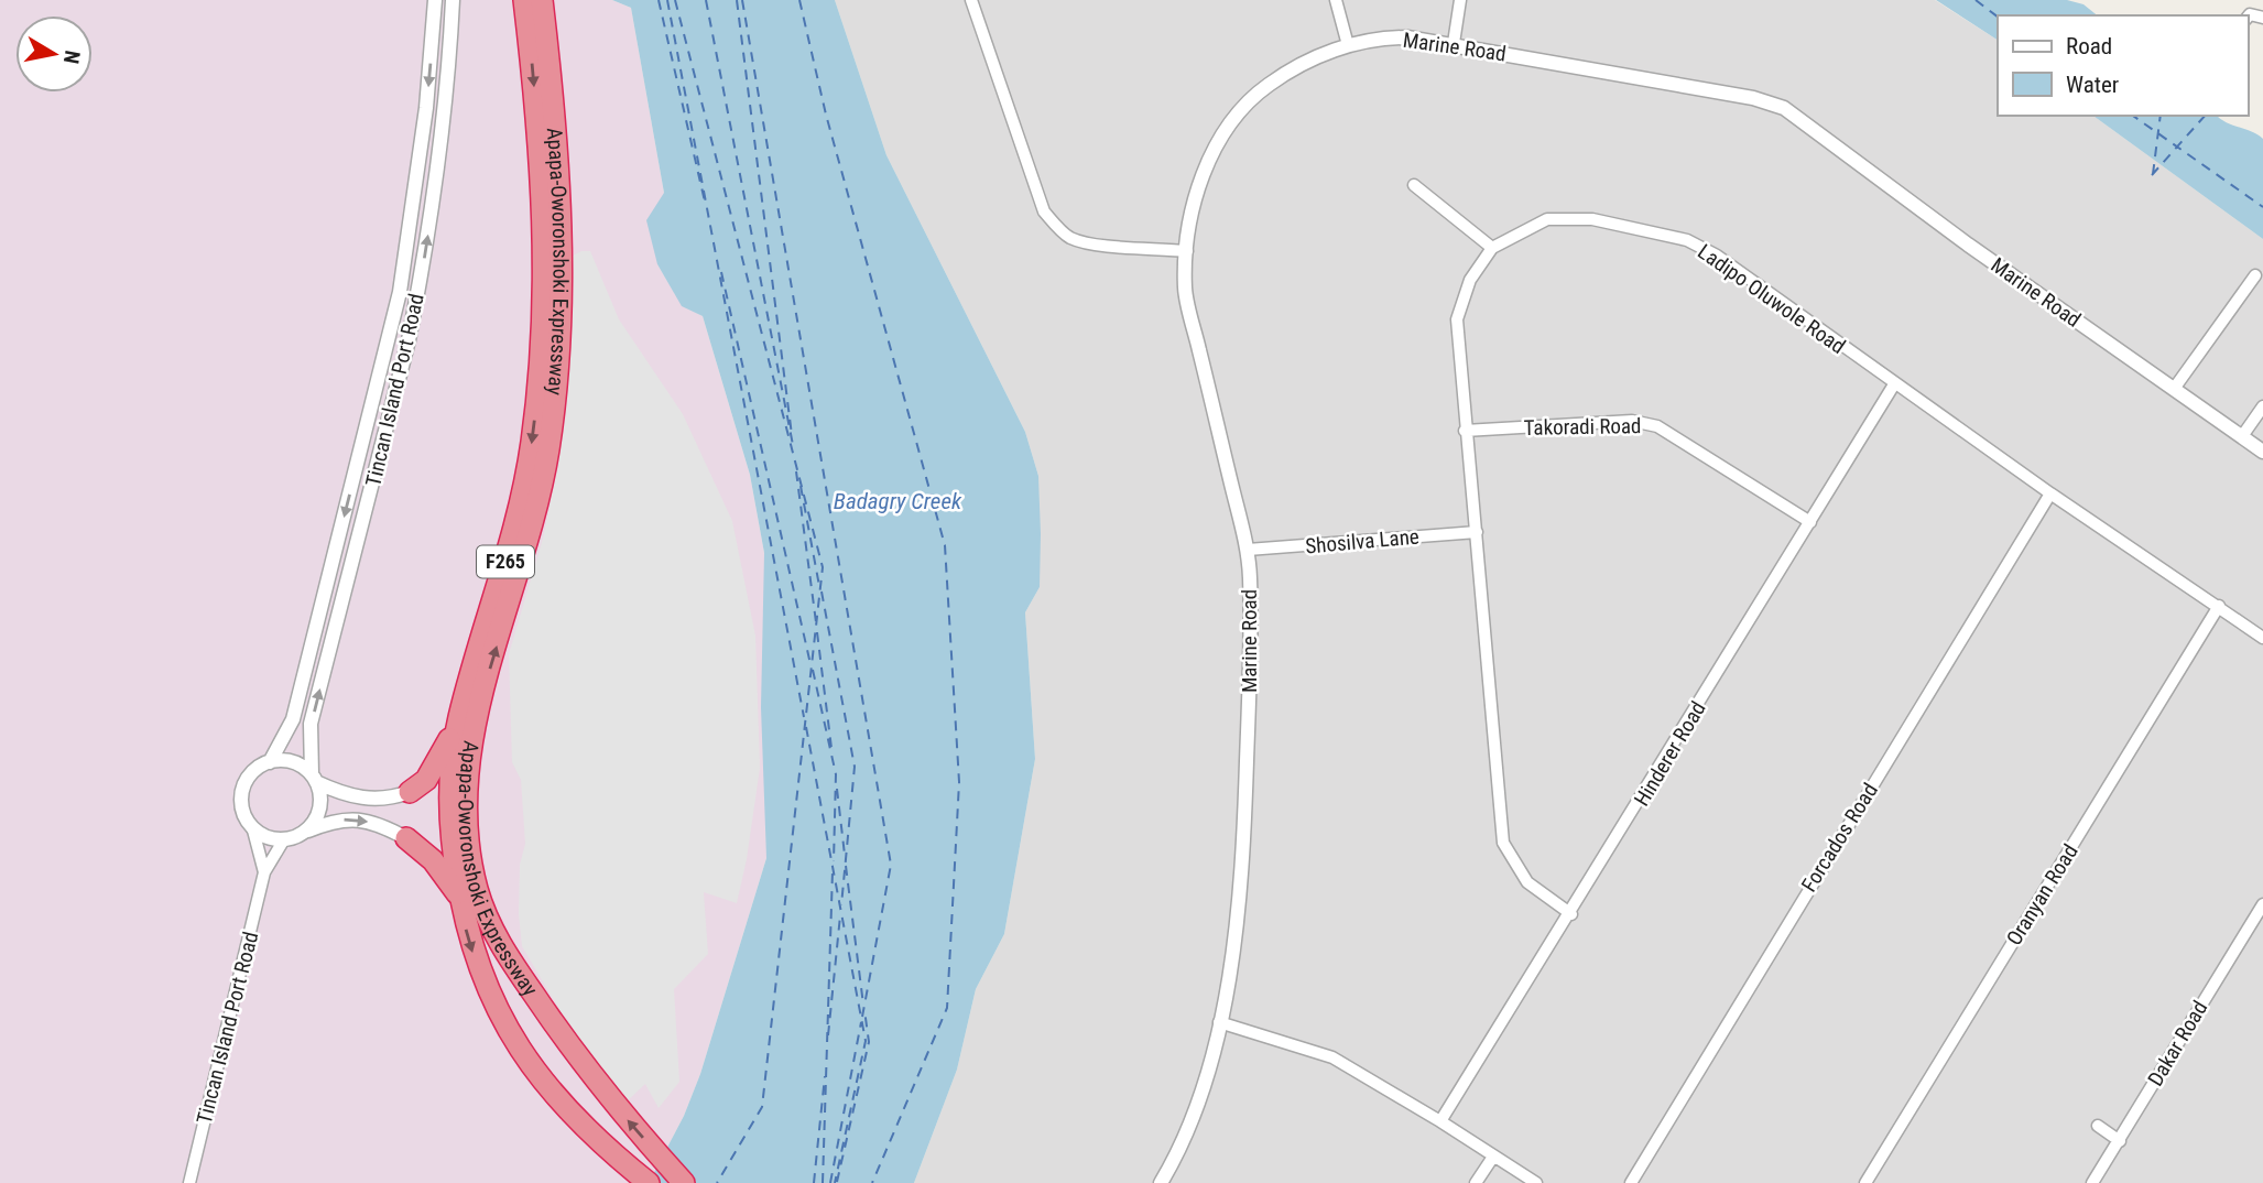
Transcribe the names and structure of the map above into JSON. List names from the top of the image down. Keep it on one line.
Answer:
{"streets":{"highway":["Apapa-Oworonshoki Expressway","F265"],"street":["Marine Road","Ladipo Oluwole Road","Tincan Island Port Road","Takoradi Road","Shosilva Lane","Hinderer Road","Forcados Road","Oranyan Road","Dakar Road"]},"crossings":[["Marine Road","Shosilva Lane"],["Ladipo Oluwole Road","Takoradi Road"],["Ladipo Oluwole Road","Shosilva Lane"],["Ladipo Oluwole Road","Hinderer Road"],["Ladipo Oluwole Road","Forcados Road"],["Ladipo Oluwole Road","Oranyan Road"],["Takoradi Road","Hinderer Road"]],"water":["Badagry Creek"],"legend":["Road","Water"],"north":"right"}
